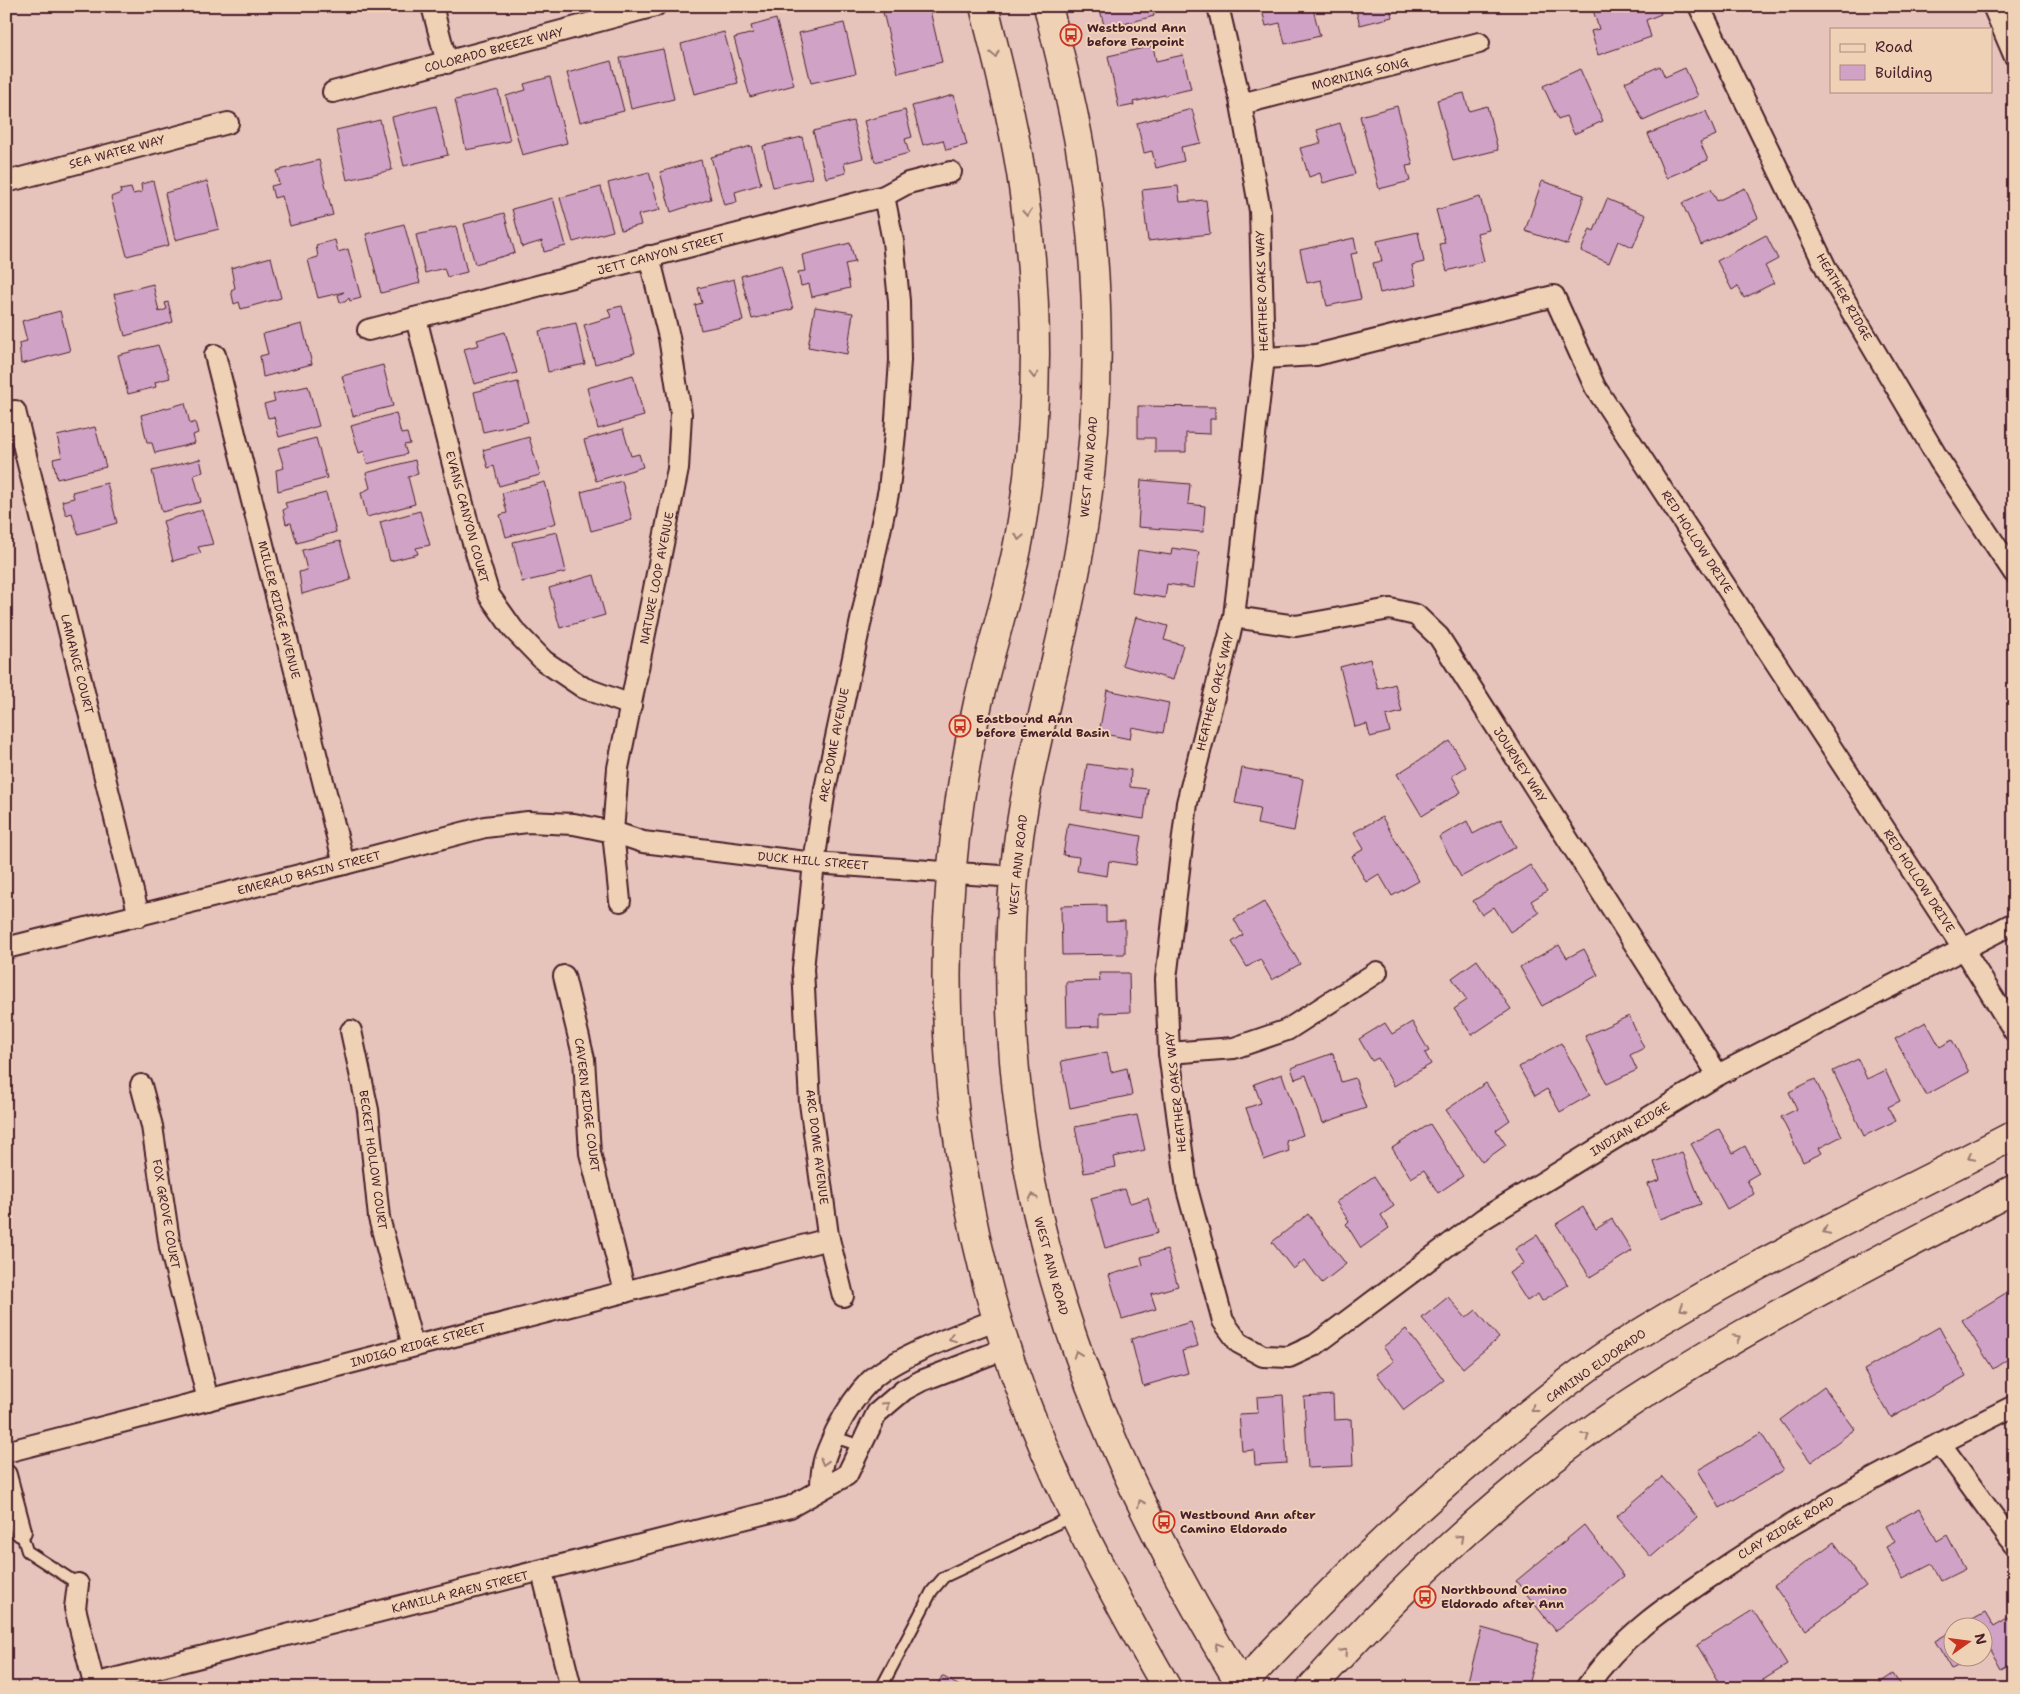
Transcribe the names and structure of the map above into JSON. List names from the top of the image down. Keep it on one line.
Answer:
{"streets":{"main road":["WEST ANN ROAD","CAMINO ELDORADO"],"street":["COLORADO BREEZE WAY","MORNING SONG","SEA WATER WAY","JETT CANYON STREET","HEATHER OAKS WAY","HEATHER RIDGE","EVANS CANYON COURT","RED HOLLOW DRIVE","NATURE LOOP AVENUE","MILLER RIDGE AVENUE","LAMANCE COURT","ARC DOME AVENUE","JOURNEY WAY","DUCK HILL STREET","EMERALD BASIN STREET","CAVERN RIDGE COURT","INDIAN RIDGE","BECKET HOLLOW COURT","FOX GROVE COURT","INDIGO RIDGE STREET","CLAY RIDGE ROAD","KAMILLA RAEN STREET"]},"crossings":[["MORNING SONG","HEATHER OAKS WAY"],["JETT CANYON STREET","EVANS CANYON COURT"],["JETT CANYON STREET","NATURE LOOP AVENUE"],["JETT CANYON STREET","ARC DOME AVENUE"],["HEATHER OAKS WAY","RED HOLLOW DRIVE"],["HEATHER OAKS WAY","JOURNEY WAY"],["HEATHER OAKS WAY","INDIAN RIDGE"],["WEST ANN ROAD","DUCK HILL STREET"],["WEST ANN ROAD","CAMINO ELDORADO"],["EVANS CANYON COURT","NATURE LOOP AVENUE"],["RED HOLLOW DRIVE","INDIAN RIDGE"],["NATURE LOOP AVENUE","DUCK HILL STREET"],["NATURE LOOP AVENUE","EMERALD BASIN STREET"],["MILLER RIDGE AVENUE","EMERALD BASIN STREET"],["LAMANCE COURT","EMERALD BASIN STREET"],["ARC DOME AVENUE","DUCK HILL STREET"],["ARC DOME AVENUE","INDIGO RIDGE STREET"],["JOURNEY WAY","INDIAN RIDGE"],["DUCK HILL STREET","EMERALD BASIN STREET"],["CAVERN RIDGE COURT","INDIGO RIDGE STREET"],["BECKET HOLLOW COURT","INDIGO RIDGE STREET"],["FOX GROVE COURT","INDIGO RIDGE STREET"]],"places":{"bus stop":["Westbound Ann before Farpoint","Eastbound Ann before Emerald Basin","Westbound Ann after Camino Eldorado","Northbound Camino Eldorado after Ann"]},"legend":["Road","Building"],"north":"right"}
